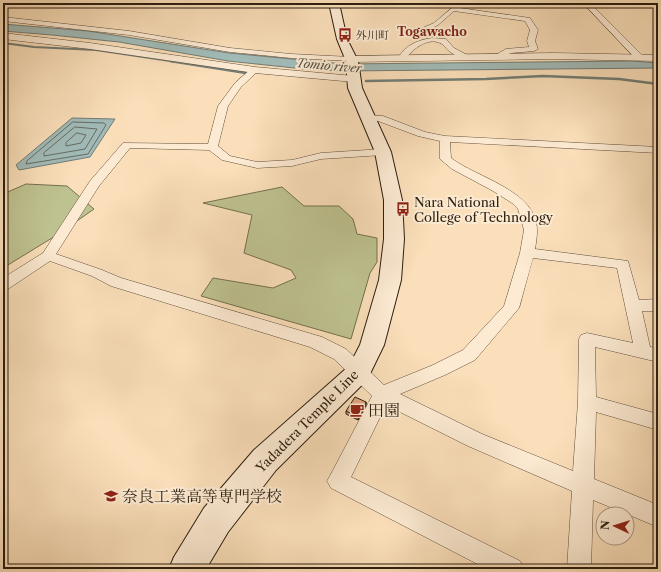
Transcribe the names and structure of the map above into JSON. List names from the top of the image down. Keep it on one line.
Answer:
{"streets":{"main road":["Yadadera Temple Line"]},"districts":["Togawacho"],"water":["Tomio river"],"places":{"bus stop":["外川町","Nara National College of Technology"],"cafe":["田園"],"school or university":["奈良工業高等専門学校"]},"north":"left"}
